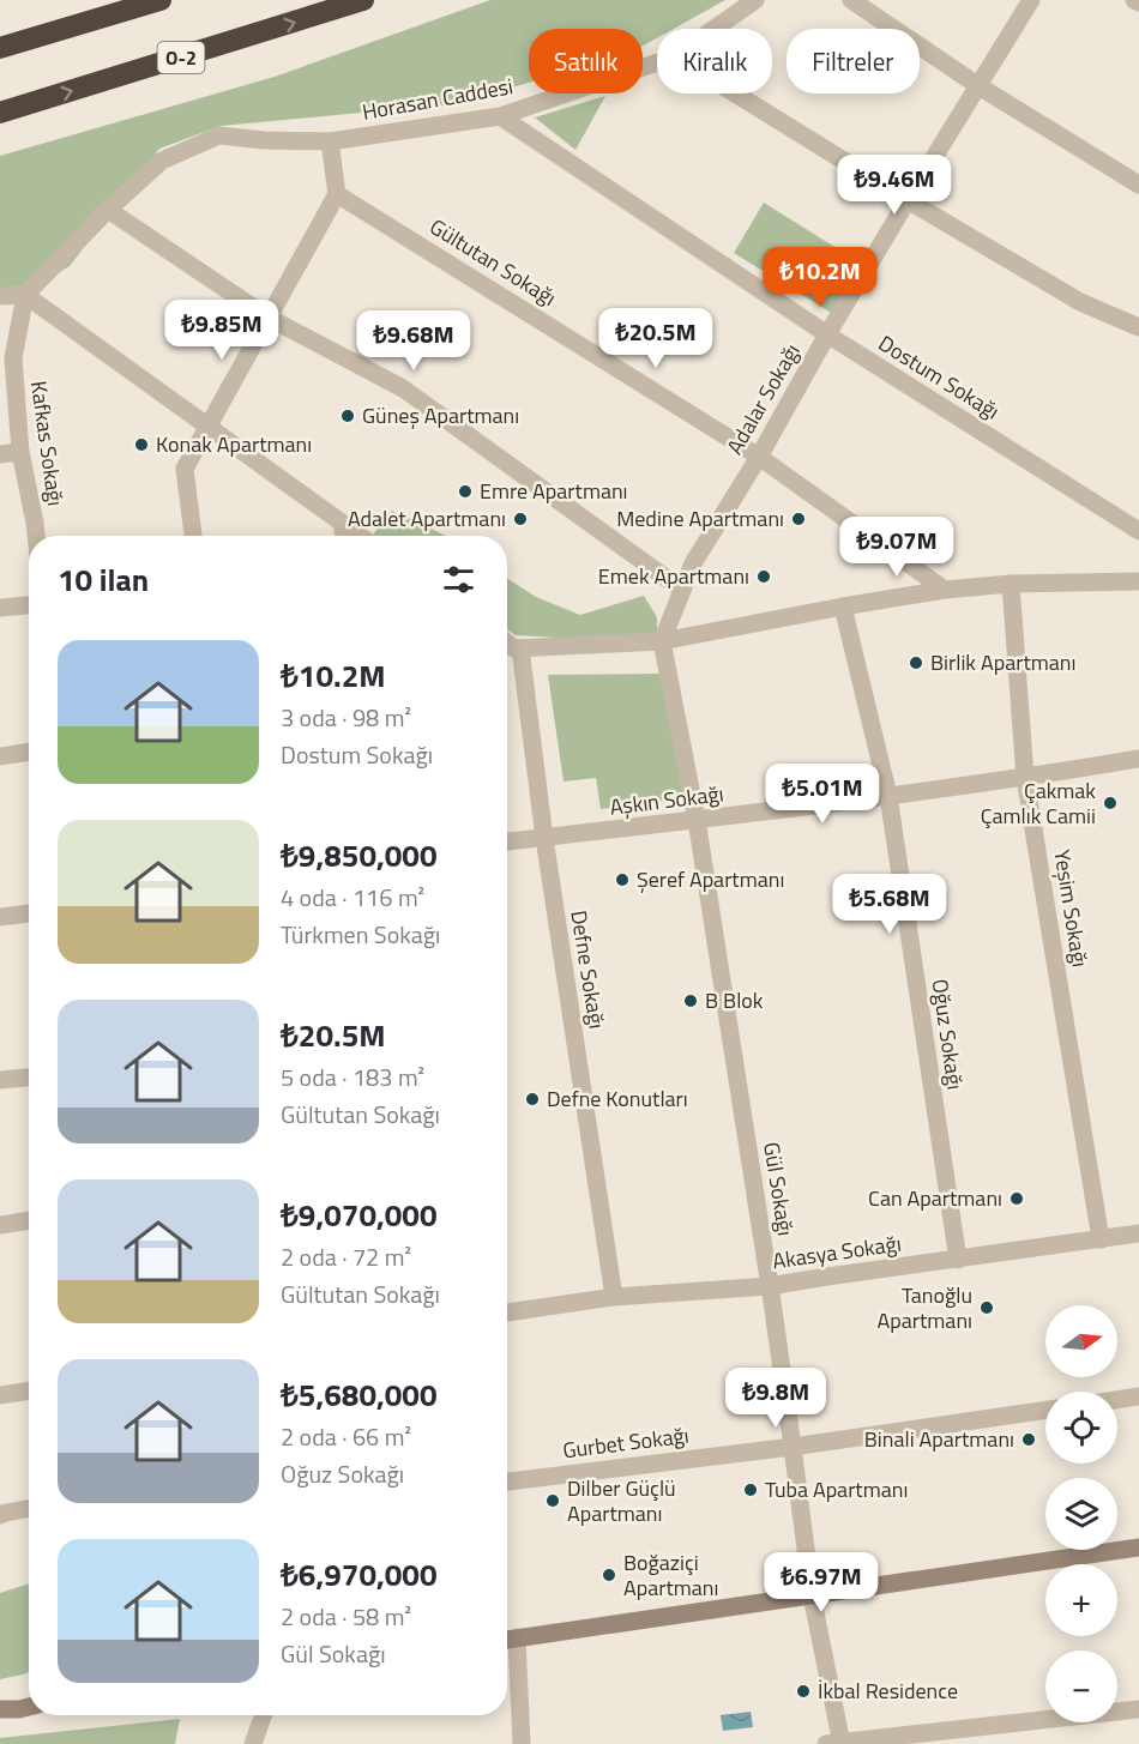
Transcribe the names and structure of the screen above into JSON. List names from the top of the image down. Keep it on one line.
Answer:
{"streets":{"highway":["O-2"],"street":["Horasan Caddesi","Gültutan Sokağı","Dostum Sokağı","Adalar Sokağı","Kafkas Sokağı","Aşkın Sokağı","Yeşim Sokağı","Defne Sokağı","Oğuz Sokağı","Gül Sokağı","Akasya Sokağı","Gurbet Sokağı"]},"crossings":[["Horasan Caddesi","Dostum Sokağı"],["Horasan Caddesi","Kafkas Sokağı"],["Gültutan Sokağı","Adalar Sokağı"],["Dostum Sokağı","Adalar Sokağı"],["Adalar Sokağı","Gül Sokağı"],["Aşkın Sokağı","Yeşim Sokağı"],["Aşkın Sokağı","Defne Sokağı"],["Aşkın Sokağı","Oğuz Sokağı"],["Aşkın Sokağı","Gül Sokağı"],["Yeşim Sokağı","Akasya Sokağı"],["Defne Sokağı","Akasya Sokağı"],["Oğuz Sokağı","Akasya Sokağı"],["Gül Sokağı","Akasya Sokağı"],["Gül Sokağı","Gurbet Sokağı"]],"places":["Güneş Apartmanı","Konak Apartmanı","Emre Apartmanı","Adalet Apartmanı","Medine Apartmanı","Emek Apartmanı","Birlik Apartmanı","Çakmak Çamlık Camii","Şeref Apartmanı","B Blok","Defne Konutları","Can Apartmanı","Tanoğlu Apartmanı","Binali Apartmanı","Tuba Apartmanı","Dilber Güçlü Apartmanı","Boğaziçi Apartmanı","İkbal Residence"],"north":"right","page":{"chip":["Satılık","Kiralık","Filtreler"],"price":["₺9.46M","₺10.2M","₺9.85M","₺20.5M","₺9.68M","₺9.07M","₺5.01M","₺5.68M","₺9.8M","₺6.97M"],"heading":"10 ilan","list":[{"name":"₺10.2M","note":"3 oda · 98 m² · Dostum Sokağı"},{"name":"₺9,850,000","note":"4 oda · 116 m² · Türkmen Sokağı"},{"name":"₺20.5M","note":"5 oda · 183 m² · Gültutan Sokağı"},{"name":"₺9,070,000","note":"2 oda · 72 m² · Gültutan Sokağı"},{"name":"₺5,680,000","note":"2 oda · 66 m² · Oğuz Sokağı"},{"name":"₺6,970,000","note":"2 oda · 58 m² · Gül Sokağı"}],"map_buttons":["+","−"]}}
